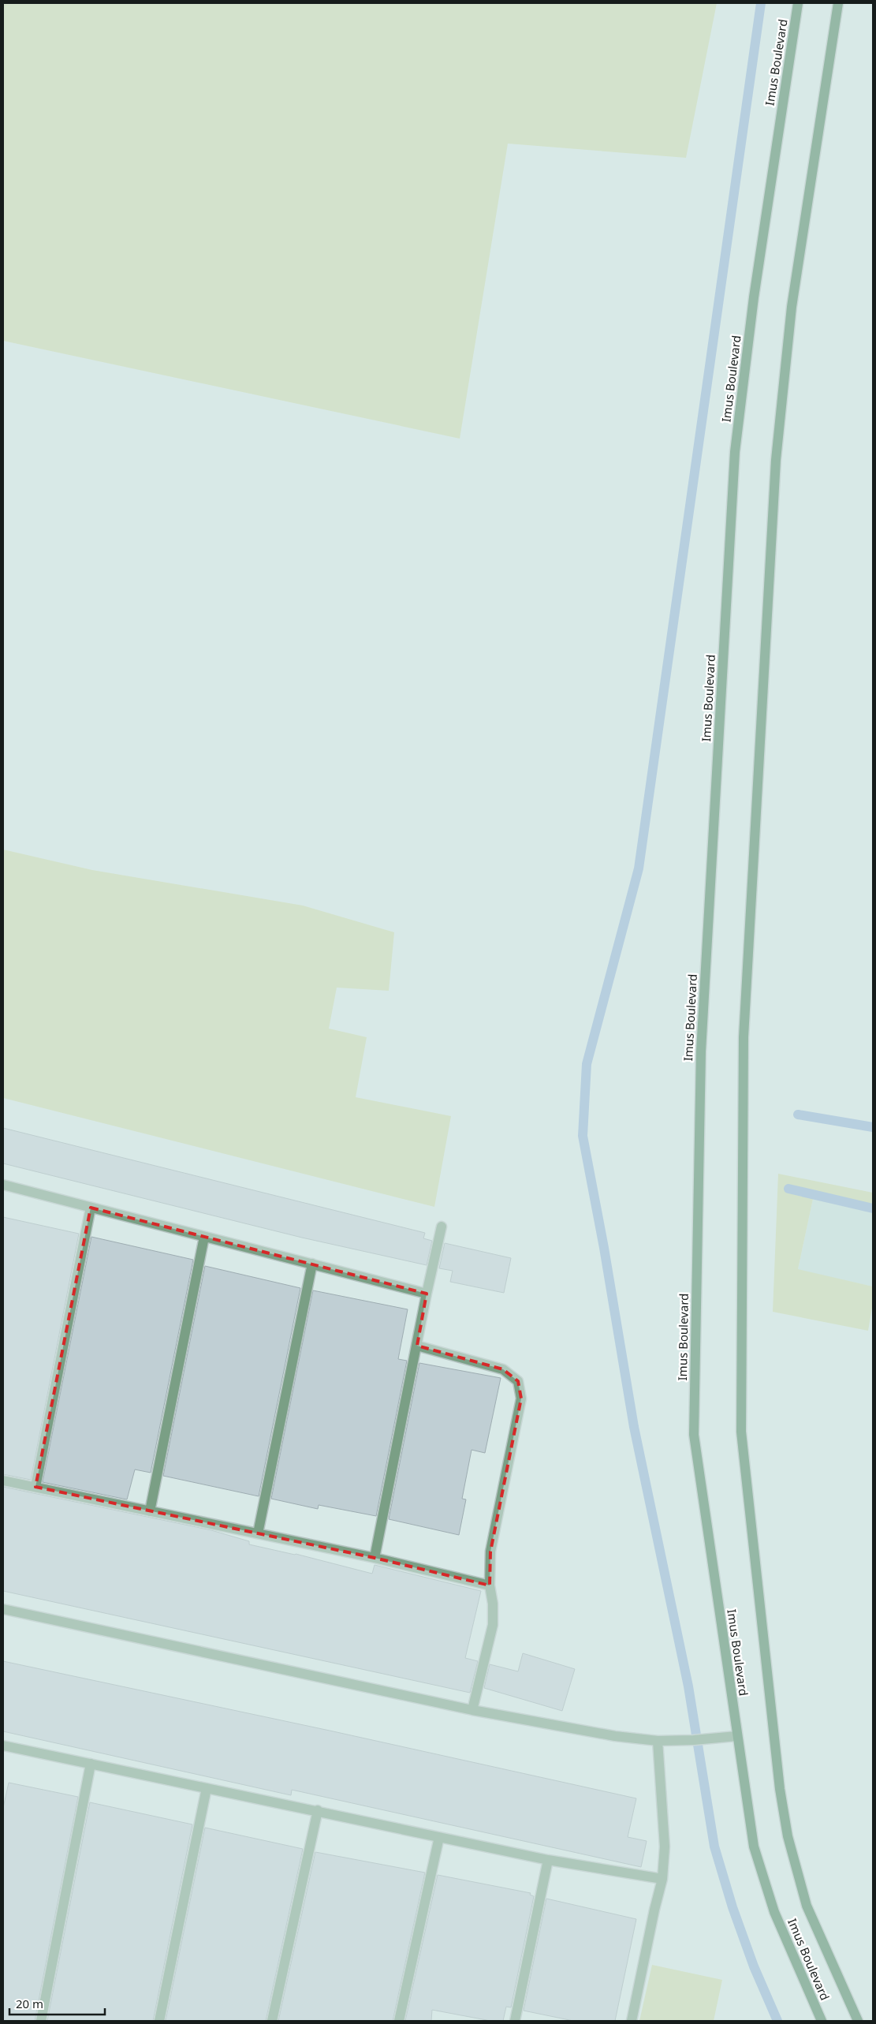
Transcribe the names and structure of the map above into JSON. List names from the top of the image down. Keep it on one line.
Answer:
{"streets":{"main road":["Imus Boulevard"]},"scale_bar":"20 m"}
